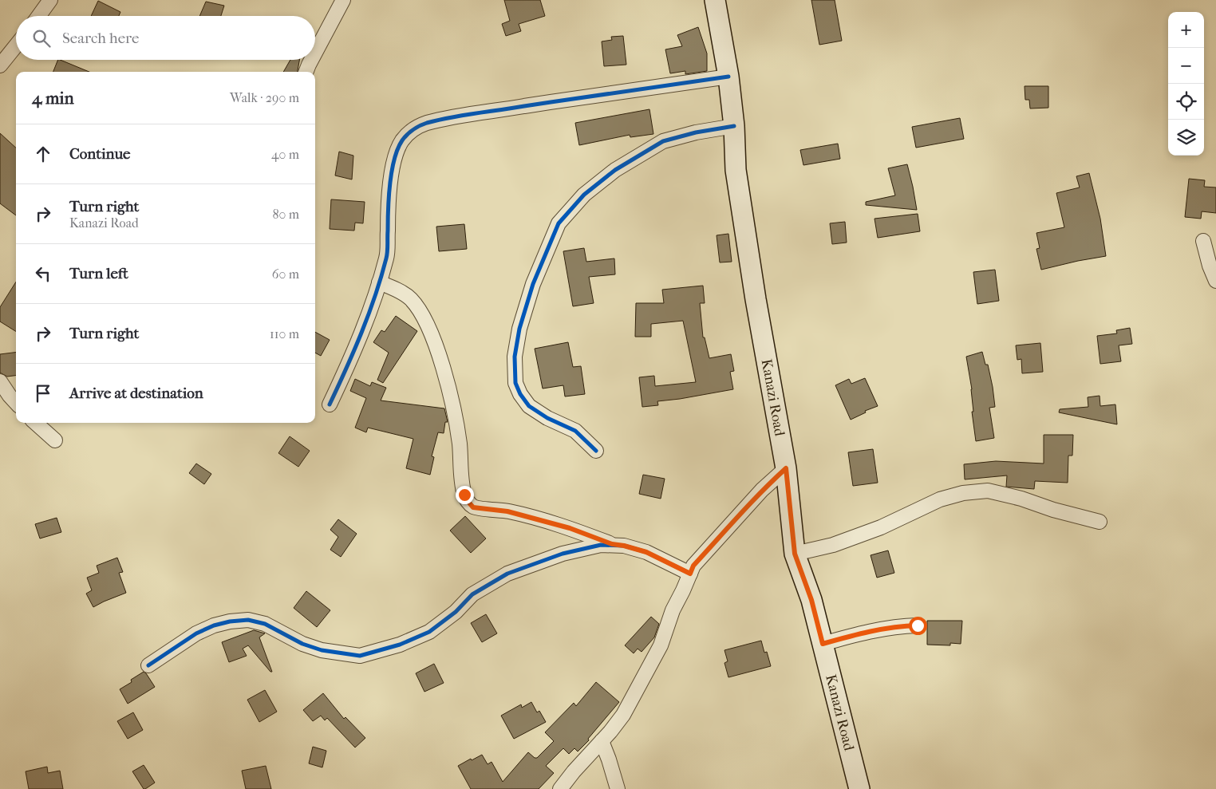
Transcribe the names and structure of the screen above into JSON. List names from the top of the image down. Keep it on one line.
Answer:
{"streets":{"main road":["Kanazi Road"]},"page":{"map_buttons":["+","−"],"search":"Search here","heading":["4 min","Walk · 290 m"],"list":[["Continue","40 m"],["Turn right","Kanazi Road","80 m"],["Turn left","60 m"],["Turn right","110 m"],"Arrive at destination"]}}
